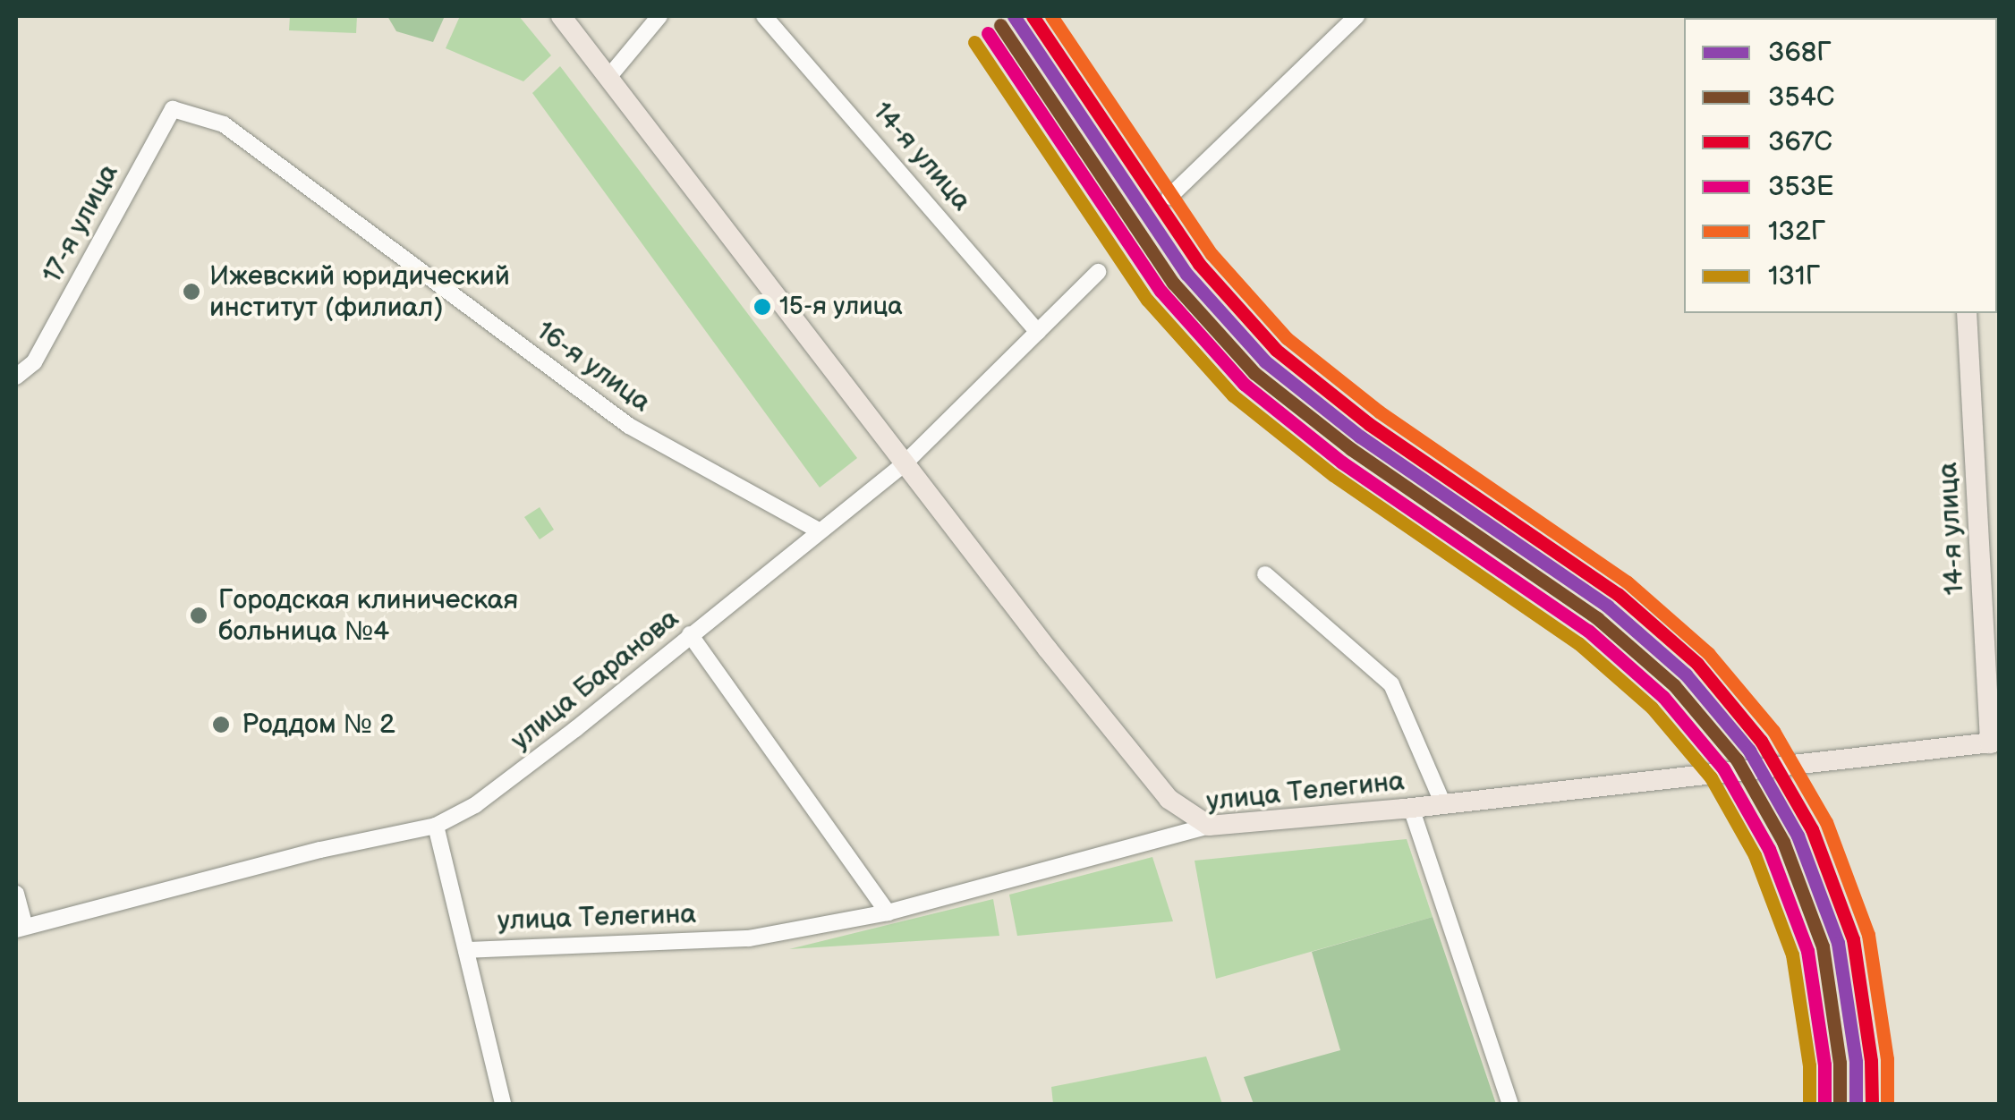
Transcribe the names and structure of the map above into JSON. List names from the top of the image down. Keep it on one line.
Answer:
{"streets":{"main road":["14-я улица","улица Телегина"],"street":["17-я улица","16-я улица","улица Баранова"]},"crossings":[["14-я улица","улица Баранова"],["14-я улица","улица Телегина"],["17-я улица","16-я улица"],["16-я улица","улица Баранова"]],"places":["Ижевский юридический институт (филиал)","15-я улица","Городская клиническая больница №4","Роддом № 2"],"lines":["transit line 368Г","transit line 367С","transit line 132Г","transit line 354С","transit line 353Е","transit line 131Г"],"legend":["368Г","354С","367С","353Е","132Г","131Г"]}
